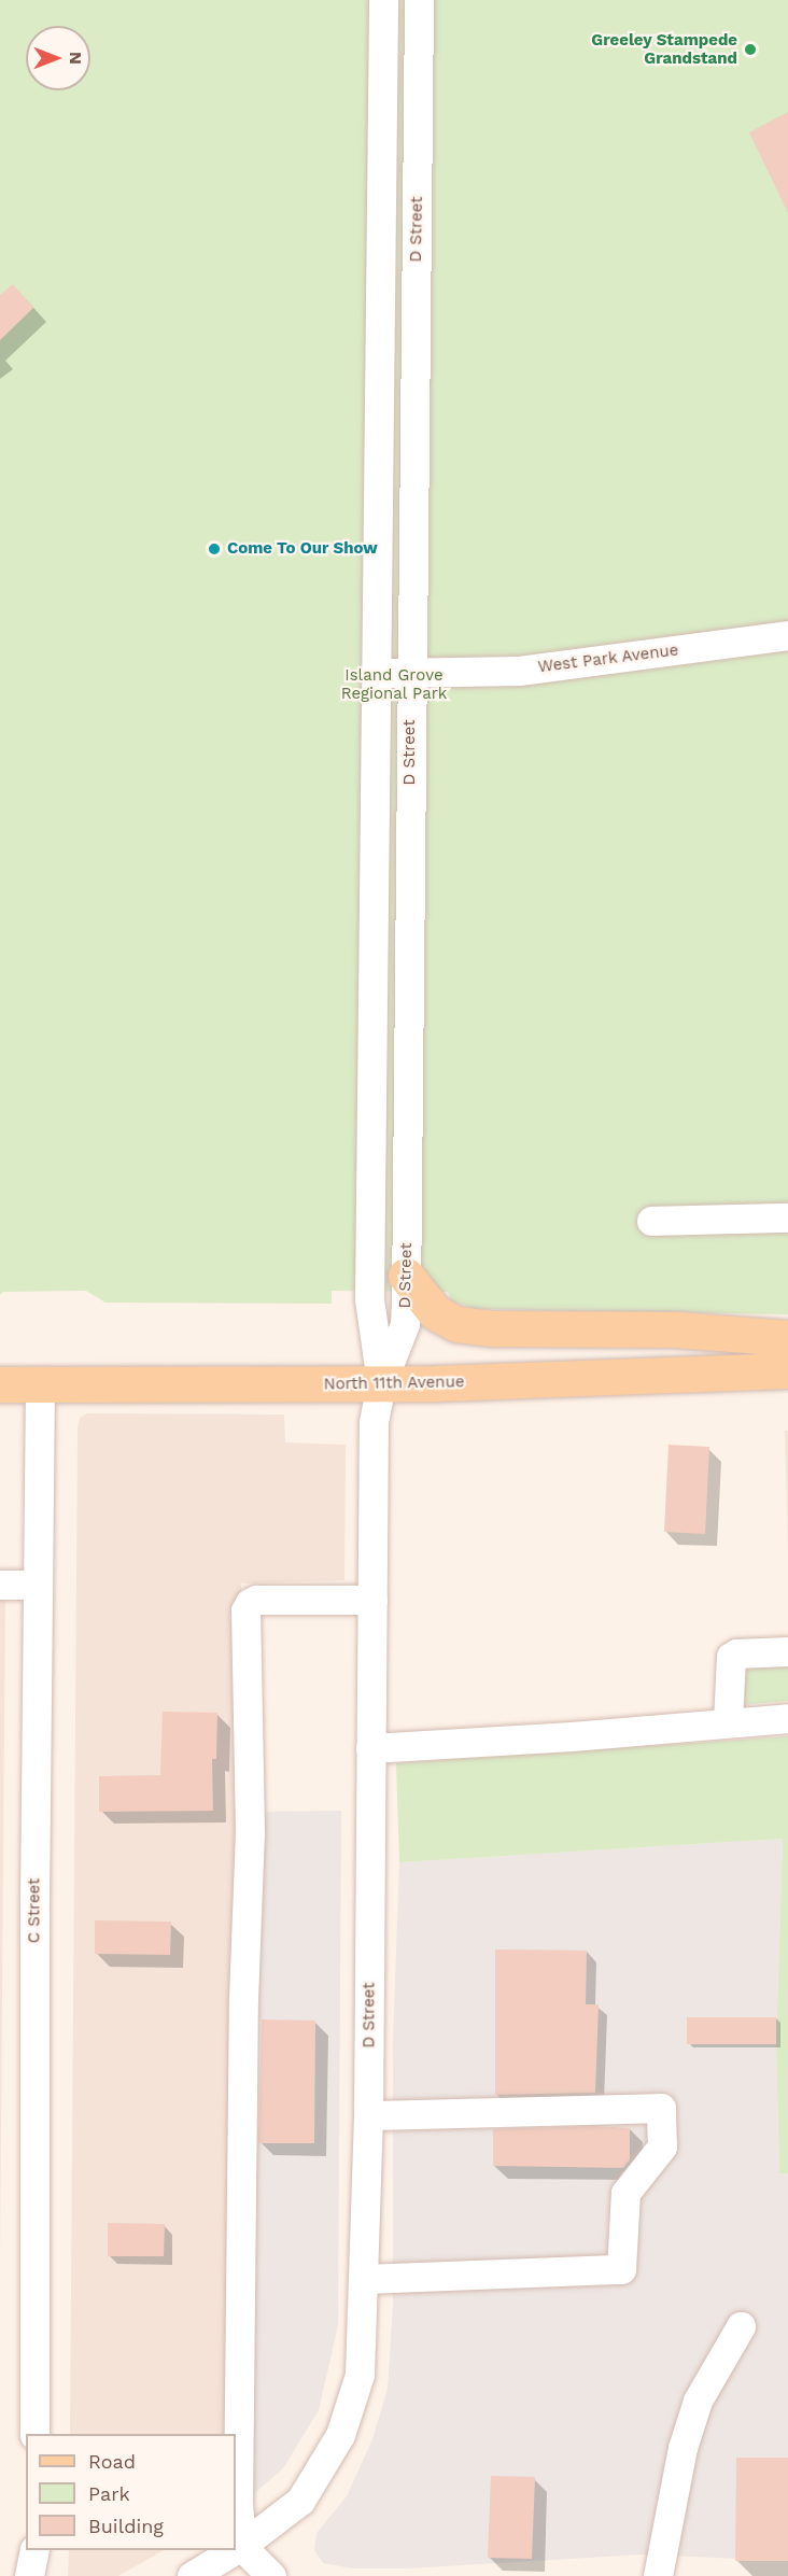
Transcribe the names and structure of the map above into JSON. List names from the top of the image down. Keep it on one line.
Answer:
{"streets":{"main road":["North 11th Avenue"],"street":["D Street","West Park Avenue","C Street"]},"crossings":[["D Street","West Park Avenue"],["D Street","North 11th Avenue"],["North 11th Avenue","C Street"]],"parks":["Island Grove Regional Park"],"places":["Greeley Stampede Grandstand","Come To Our Show"],"legend":["Road","Park","Building"],"north":"right"}
